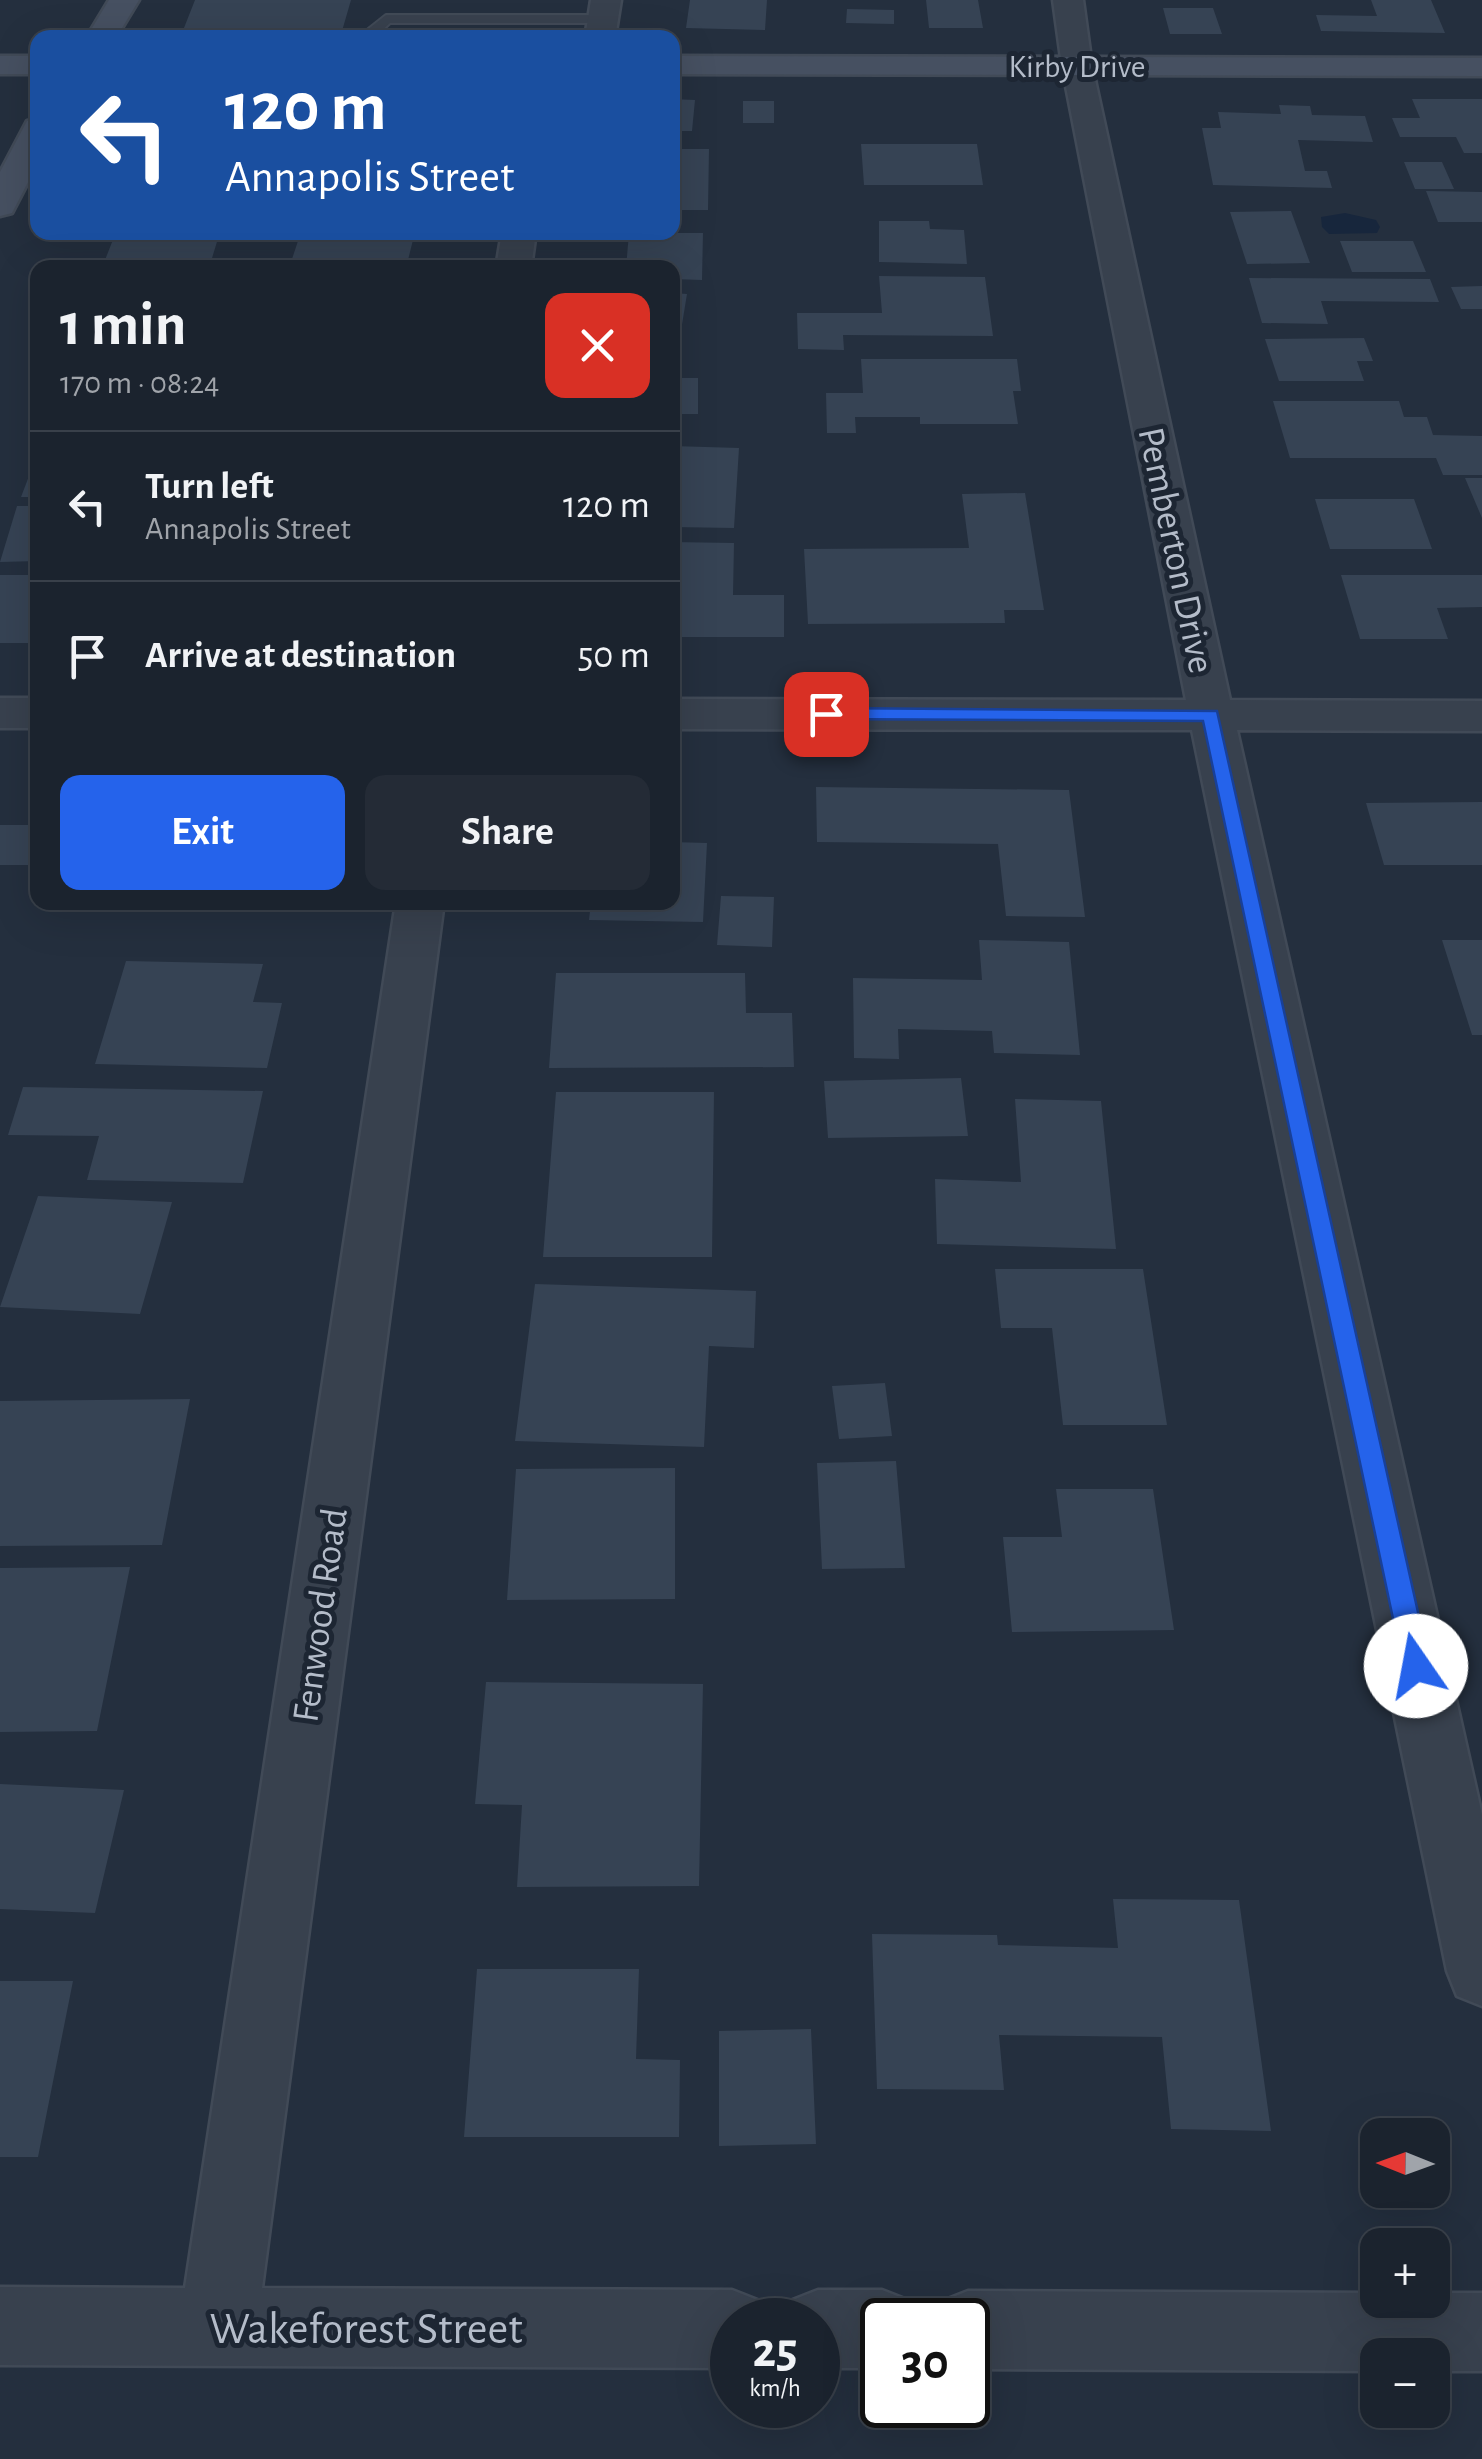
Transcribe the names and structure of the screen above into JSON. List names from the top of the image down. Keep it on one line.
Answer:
{"streets":{"main road":["Kirby Drive"],"street":["Pemberton Drive","Fenwood Road","Wakeforest Street"]},"crossings":[["Kirby Drive","Pemberton Drive"],["Fenwood Road","Wakeforest Street"]],"north":"left","page":{"turn":["120 m","Annapolis Street"],"heading":["1 min","170 m · 08:24"],"list":[{"name":"Turn left","note":"Annapolis Street","value":"120 m"},{"name":"Arrive at destination","value":"50 m"}],"buttons":["Exit","Share"],"map_buttons":["+","−"],"speed":"25 km/h","limit":"30"}}
